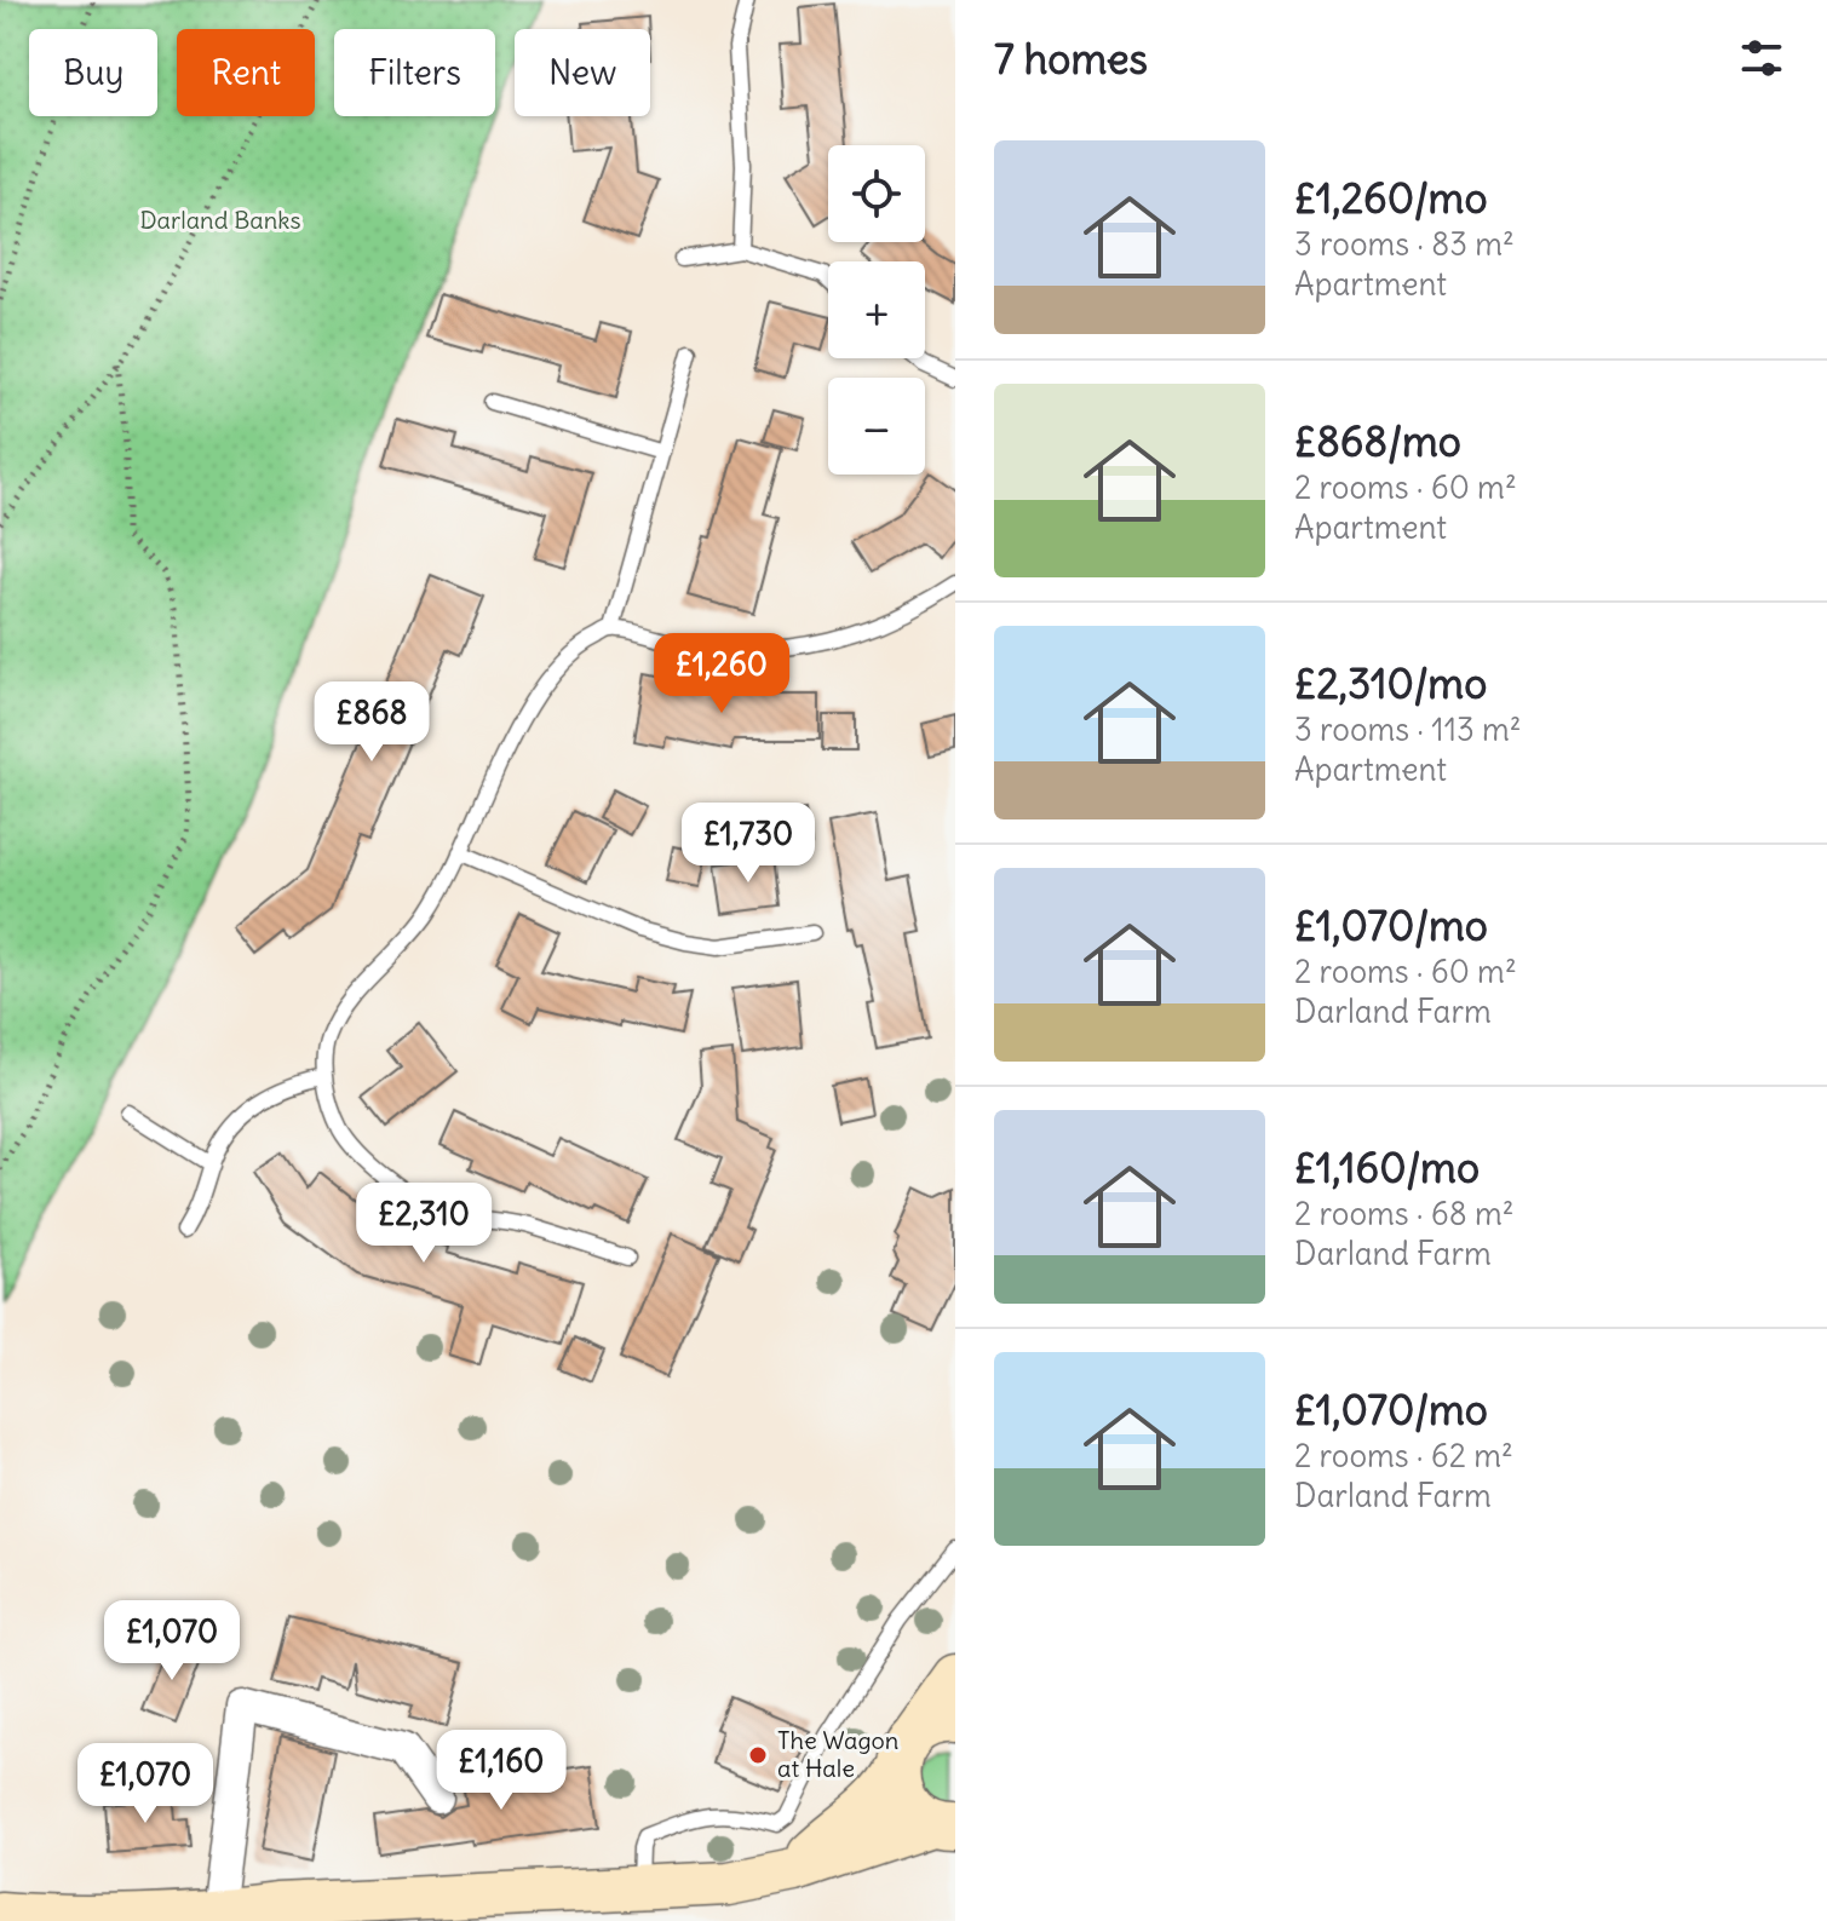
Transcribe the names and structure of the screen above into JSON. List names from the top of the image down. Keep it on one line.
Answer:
{"parks":["Darland Banks"],"places":["The Wagon at Hale"],"page":{"heading":"7 homes","chip":["Buy","Rent","Filters","New"],"list":[{"name":"£1,260/mo","note":"3 rooms · 83 m² · Apartment"},{"name":"£868/mo","note":"2 rooms · 60 m² · Apartment"},{"name":"£2,310/mo","note":"3 rooms · 113 m² · Apartment"},{"name":"£1,070/mo","note":"2 rooms · 60 m² · Darland Farm"},{"name":"£1,160/mo","note":"2 rooms · 68 m² · Darland Farm"},{"name":"£1,070/mo","note":"2 rooms · 62 m² · Darland Farm"}],"map_buttons":["+","−"],"price":["£1,260","£868","£1,730","£2,310","£1,070","£1,160","£1,070"]}}
